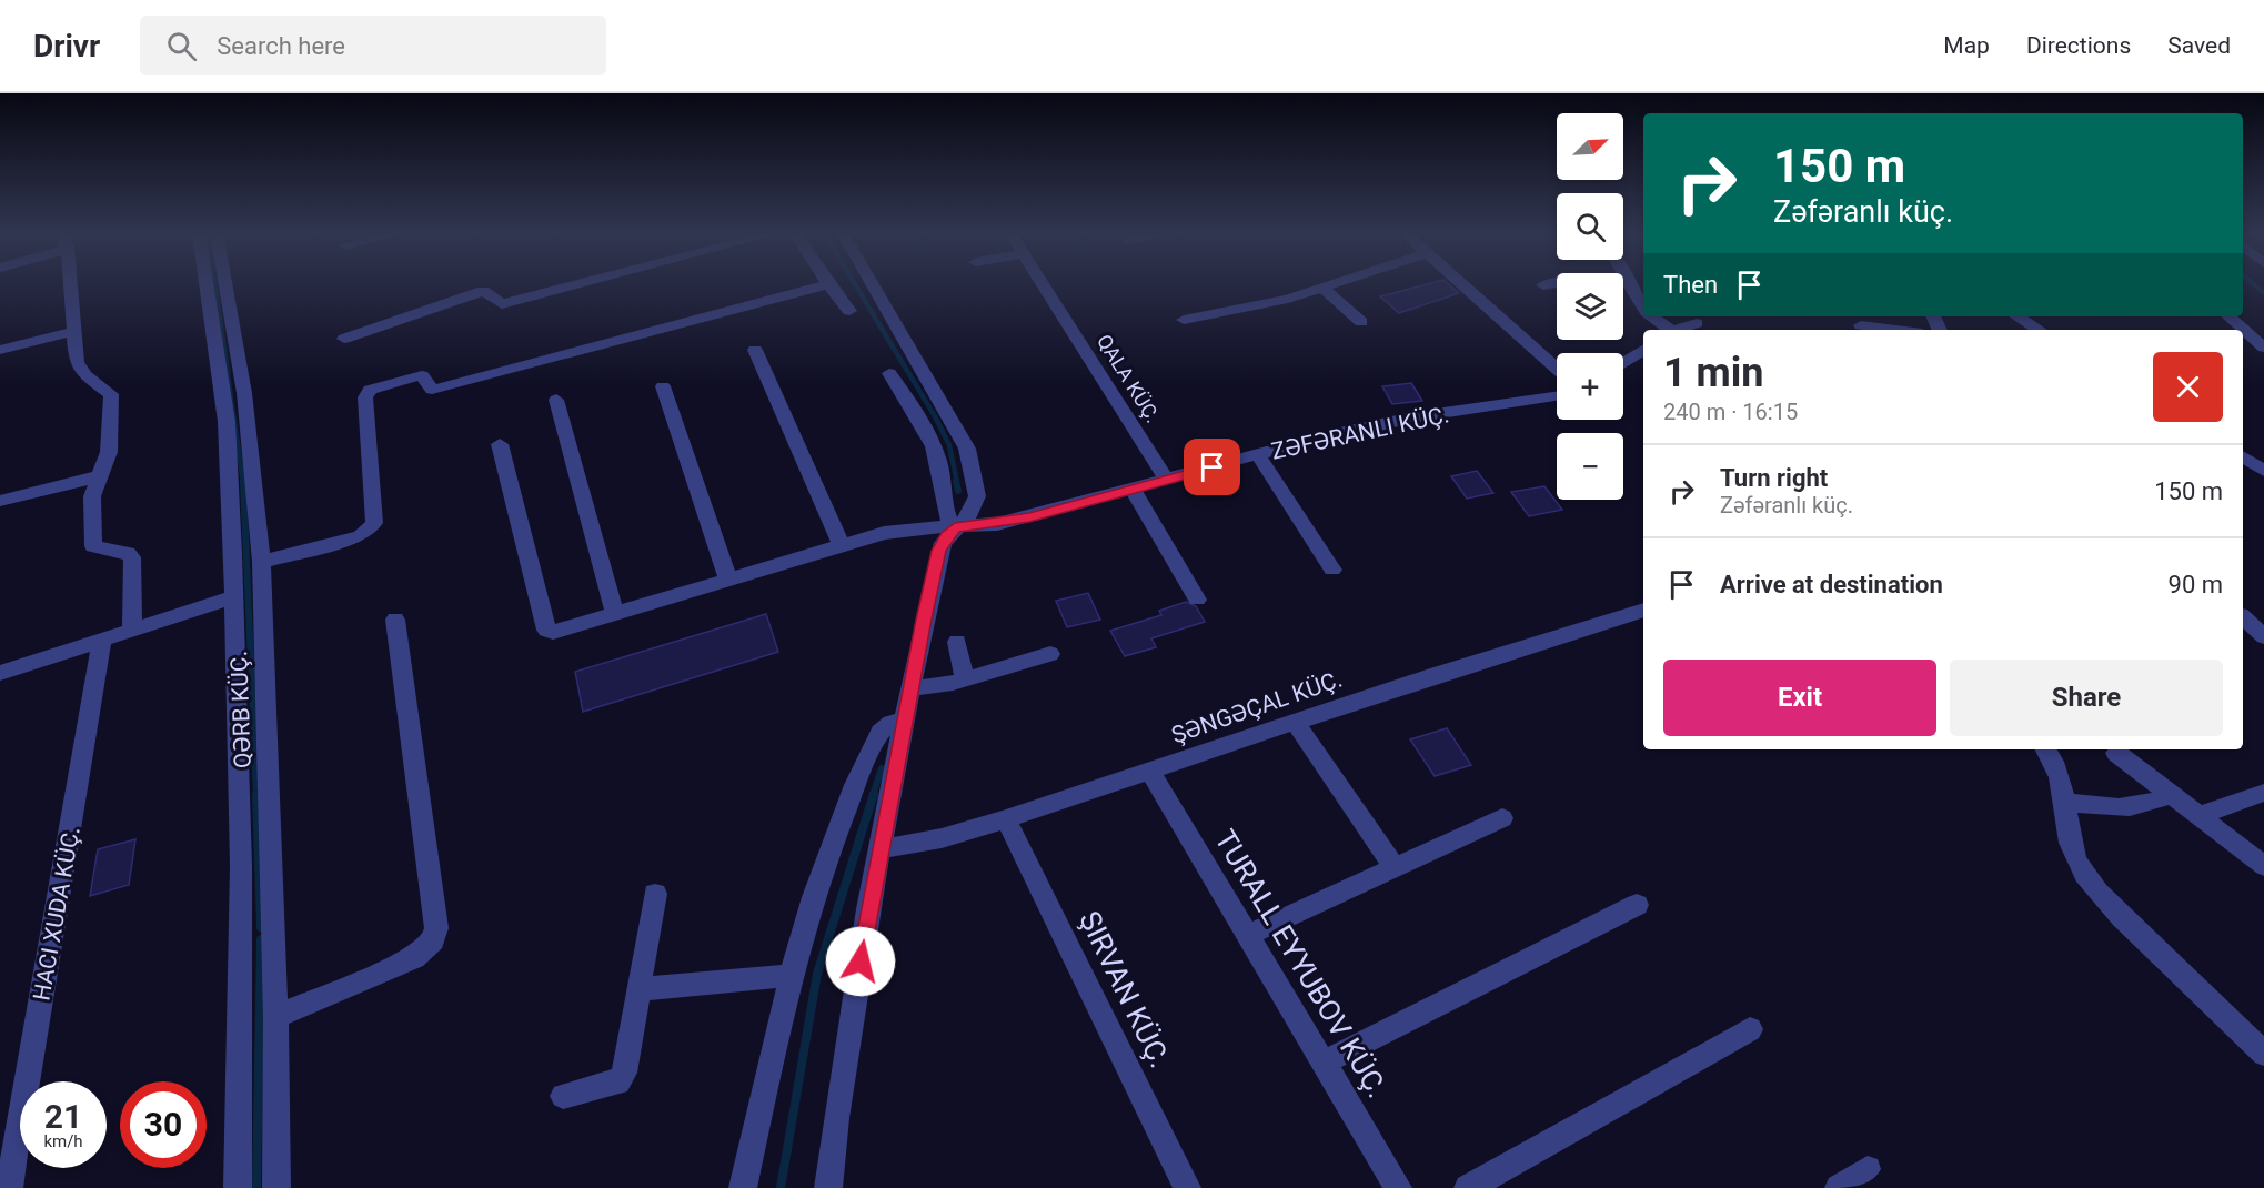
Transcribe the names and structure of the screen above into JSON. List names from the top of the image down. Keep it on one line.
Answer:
{"streets":{"street":["QALA KÜÇ.","ŞƏNGƏÇAL KÜÇ.","QƏRB KÜÇ.","TURALL EYYUBOV KÜÇ.","ŞIRVAN KÜÇ."]},"crossings":[["ŞƏNGƏÇAL KÜÇ.","TURALL EYYUBOV KÜÇ."],["ŞƏNGƏÇAL KÜÇ.","ŞIRVAN KÜÇ."]],"north":"top right","page":{"header":"Drivr","search":"Search here","nav":["Map","Directions","Saved"],"map_buttons":["+","−"],"turn":["150 m","Zəfəranlı küç."],"then":"Then","heading":["1 min","240 m · 16:15"],"list":[{"name":"Turn right","note":"Zəfəranlı küç.","value":"150 m"},{"name":"Arrive at destination","value":"90 m"}],"buttons":["Exit","Share"],"speed":"21 km/h","limit":"30"}}
